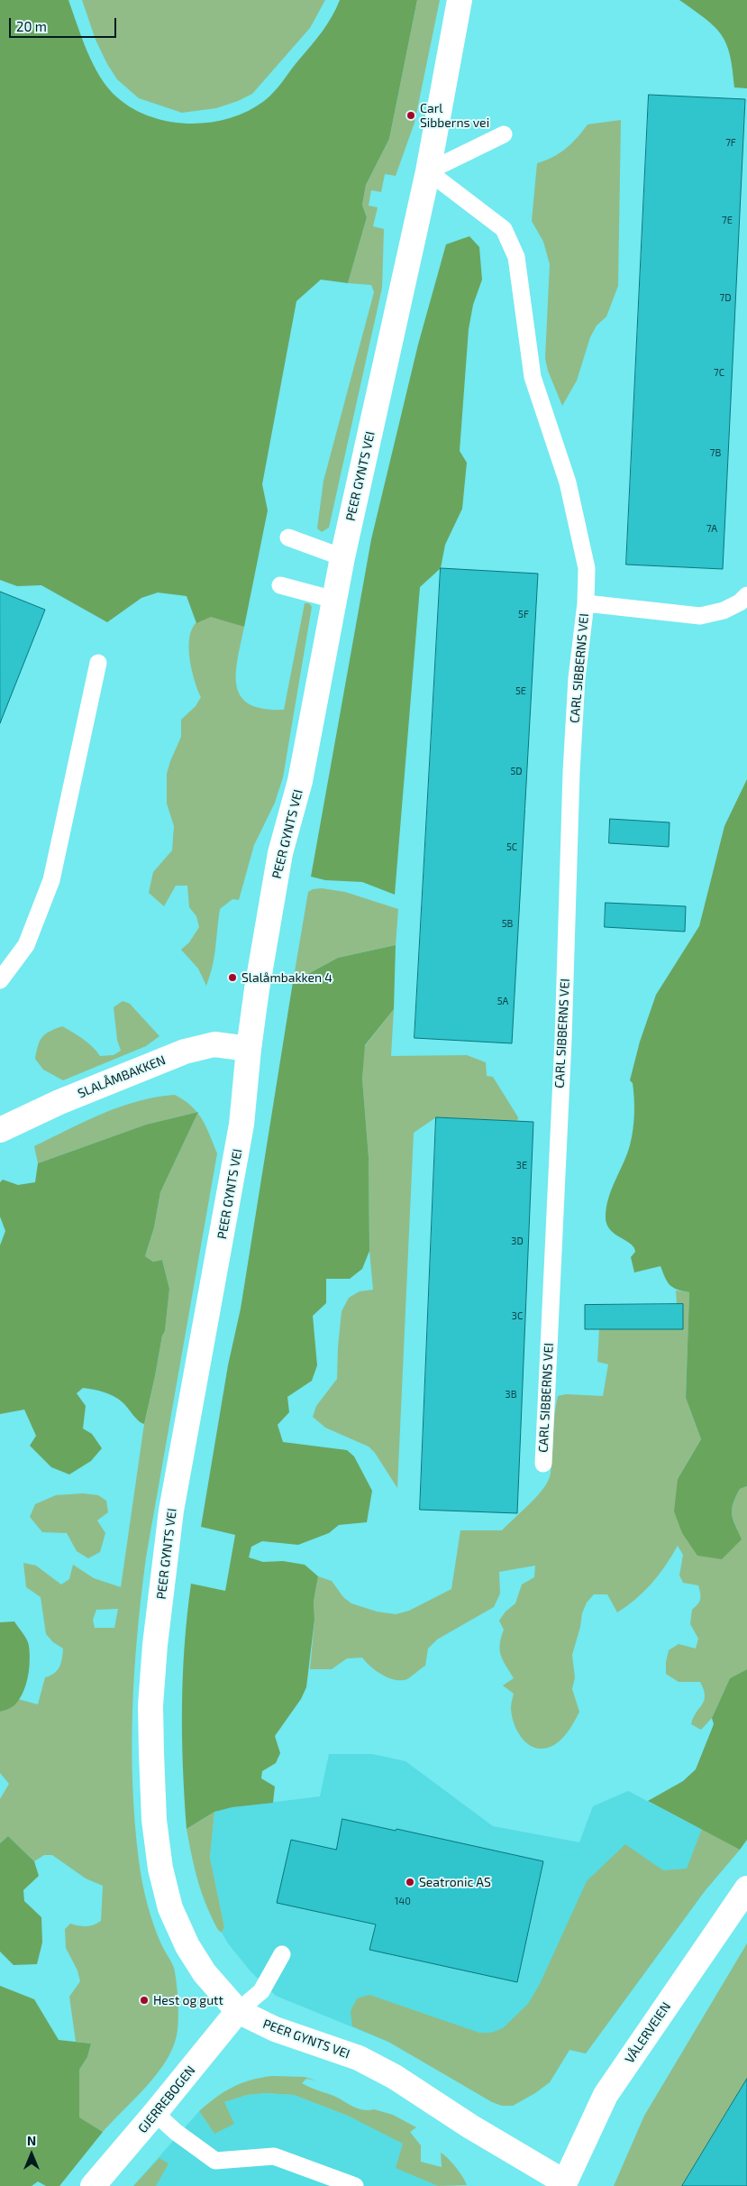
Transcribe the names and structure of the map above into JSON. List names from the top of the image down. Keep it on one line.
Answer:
{"streets":{"street":["PEER GYNTS VEI","SLALÅMBAKKEN","VÅLERVEIEN","GJERREBOGEN"],"lane":["CARL SIBBERNS VEI"]},"crossings":[["PEER GYNTS VEI","CARL SIBBERNS VEI"],["PEER GYNTS VEI","SLALÅMBAKKEN"],["PEER GYNTS VEI","VÅLERVEIEN"],["PEER GYNTS VEI","GJERREBOGEN"]],"places":["Carl Sibberns vei","Slalåmbakken 4","Seatronic AS","Hest og gutt"],"house_numbers":["7F","7E","7D","7C","7B","7A","5F","5E","5D","5C","5B","5A","3E","3D","3C","3B","140"],"scale_bar":"20 m","north":"top"}
